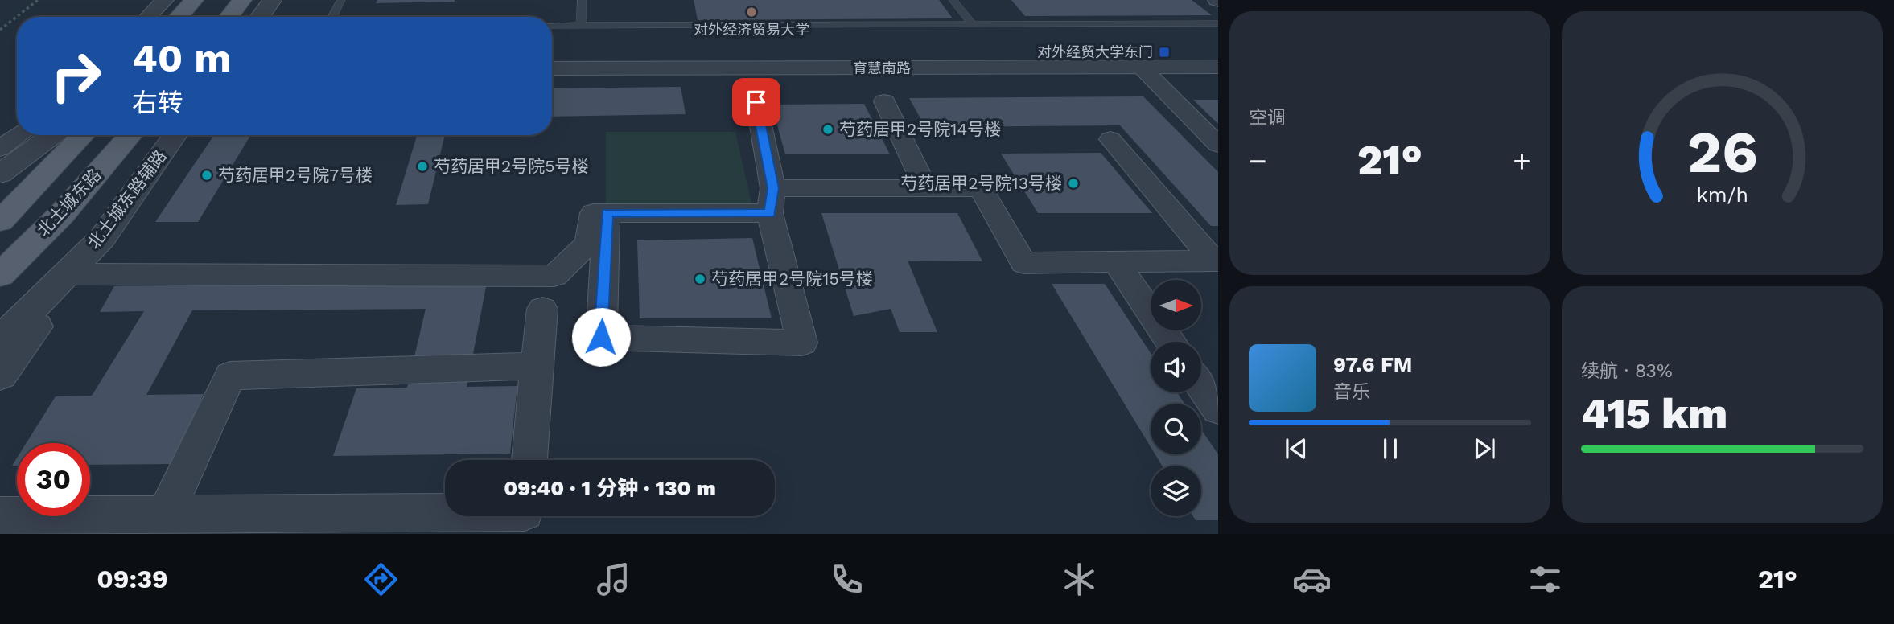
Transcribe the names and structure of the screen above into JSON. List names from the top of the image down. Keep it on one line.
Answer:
{"streets":{"main road":["北土城东路"],"street":["育慧南路","北土城东路辅路"]},"places":{"other":["对外经济贸易大学","芍药居甲2号院14号楼","芍药居甲2号院5号楼","芍药居甲2号院7号楼","芍药居甲2号院13号楼","芍药居甲2号院15号楼"],"transit":["对外经贸大学东门"]},"north":"right","page":{"tile":["空调",["续航 · 83%","415 km"]],"turn":["40 m","右转"],"heat":["−","21°","+"],"song":["97.6 FM","音乐"],"limit":"30","trip":"09:40 · 1 分钟 · 130 m","tabs":["09:39","21°"],"gauge":["26","km/h"]}}
